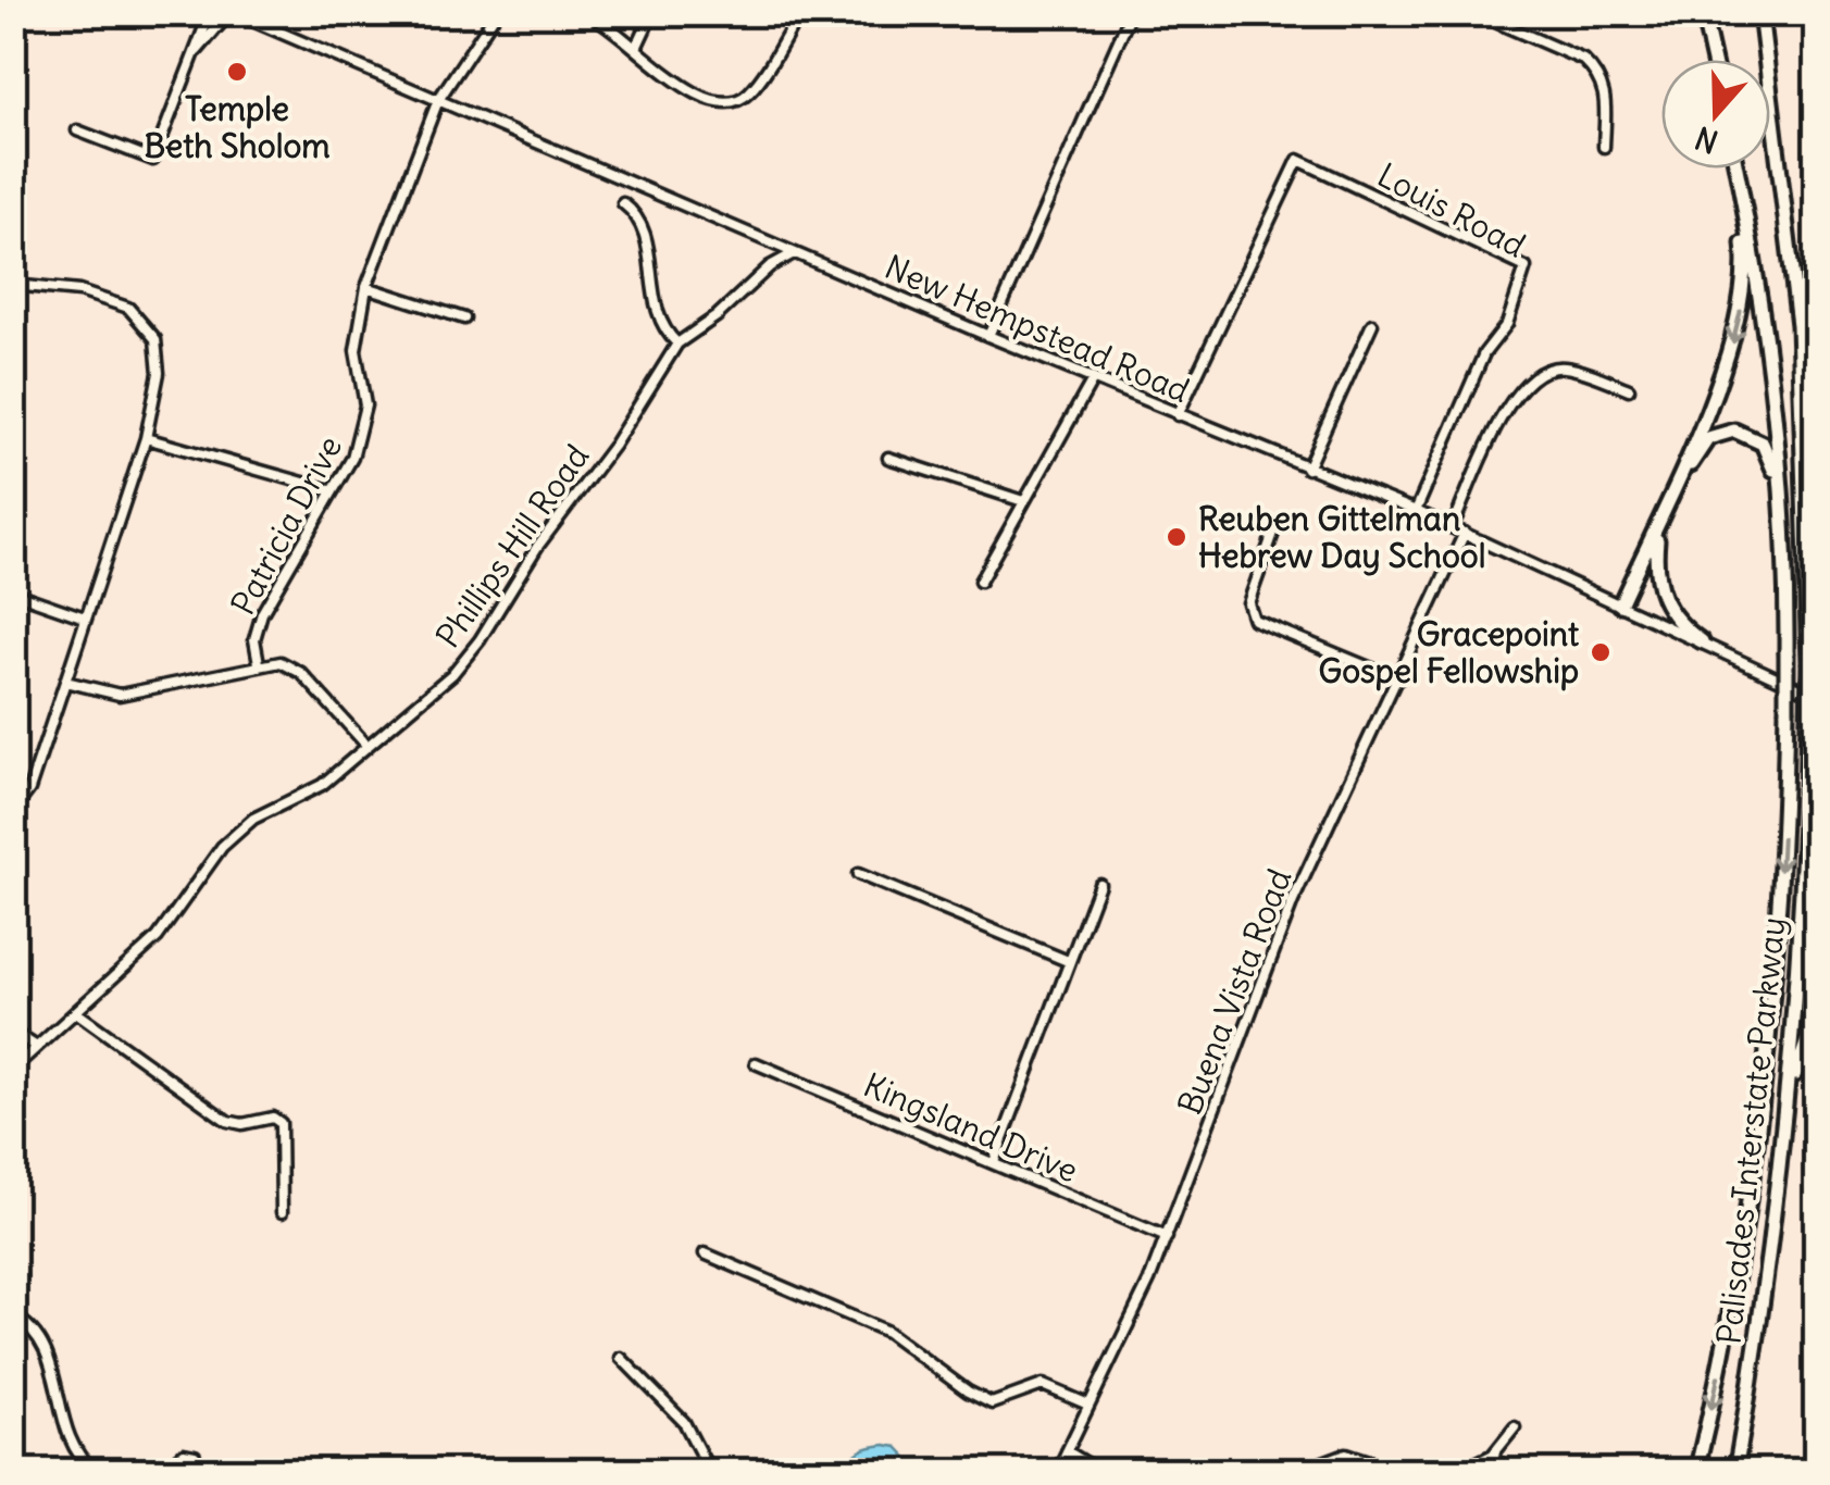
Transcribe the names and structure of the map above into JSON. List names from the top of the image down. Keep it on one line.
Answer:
{"streets":{"highway":["Palisades Interstate Parkway"],"street":["Louis Road","New Hempstead Road","Patricia Drive","Phillips Hill Road","Buena Vista Road","Kingsland Drive"]},"crossings":[["Louis Road","New Hempstead Road"],["New Hempstead Road","Patricia Drive"],["New Hempstead Road","Phillips Hill Road"],["New Hempstead Road","Buena Vista Road"],["Buena Vista Road","Kingsland Drive"]],"places":["Temple Beth Sholom","Reuben Gittelman Hebrew Day School","Gracepoint Gospel Fellowship"],"north":"bottom"}
